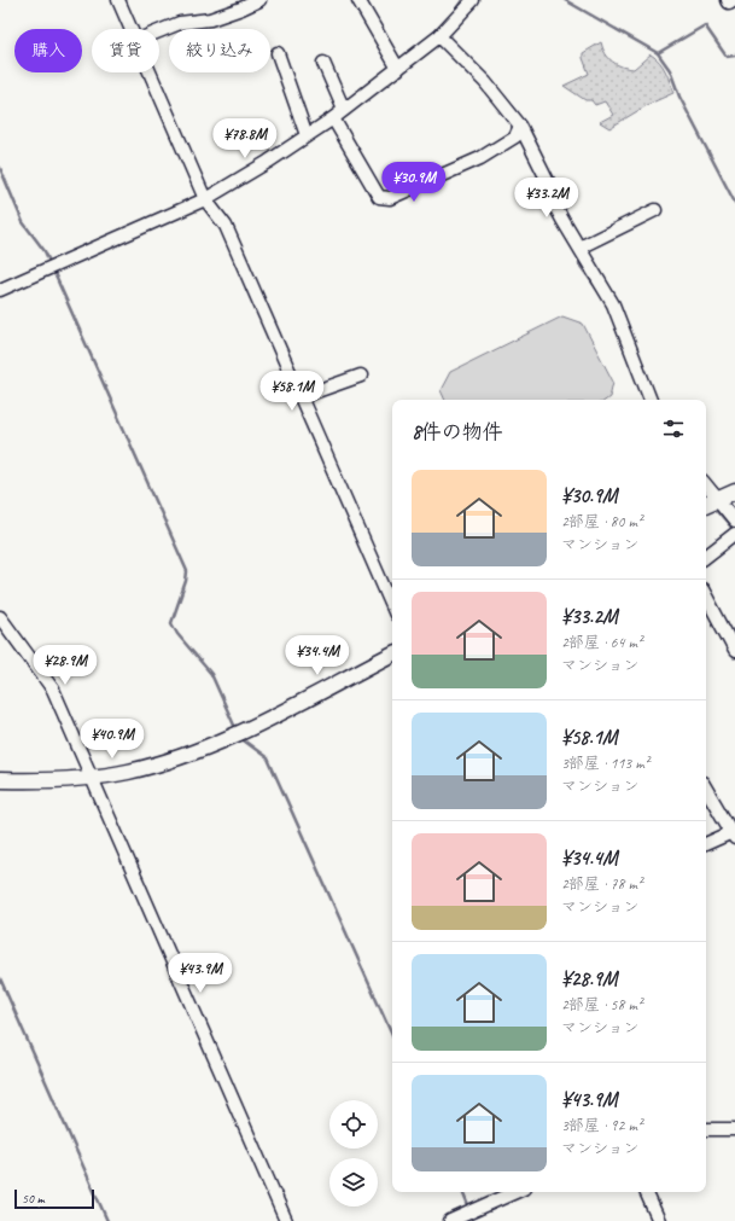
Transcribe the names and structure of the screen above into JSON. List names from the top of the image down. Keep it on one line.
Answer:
{"scale_bar":"50 m","page":{"chip":["購入","賃貸","絞り込み"],"price":["¥78.8M","¥30.9M","¥33.2M","¥58.1M","¥34.4M","¥28.9M","¥40.9M","¥43.9M"],"heading":"8件の物件","list":[{"name":"¥30.9M","note":"2部屋 · 80 m² · マンション"},{"name":"¥33.2M","note":"2部屋 · 64 m² · マンション"},{"name":"¥58.1M","note":"3部屋 · 113 m² · マンション"},{"name":"¥34.4M","note":"2部屋 · 78 m² · マンション"},{"name":"¥28.9M","note":"2部屋 · 58 m² · マンション"},{"name":"¥43.9M","note":"3部屋 · 92 m² · マンション"}],"scale":"50 m"}}
